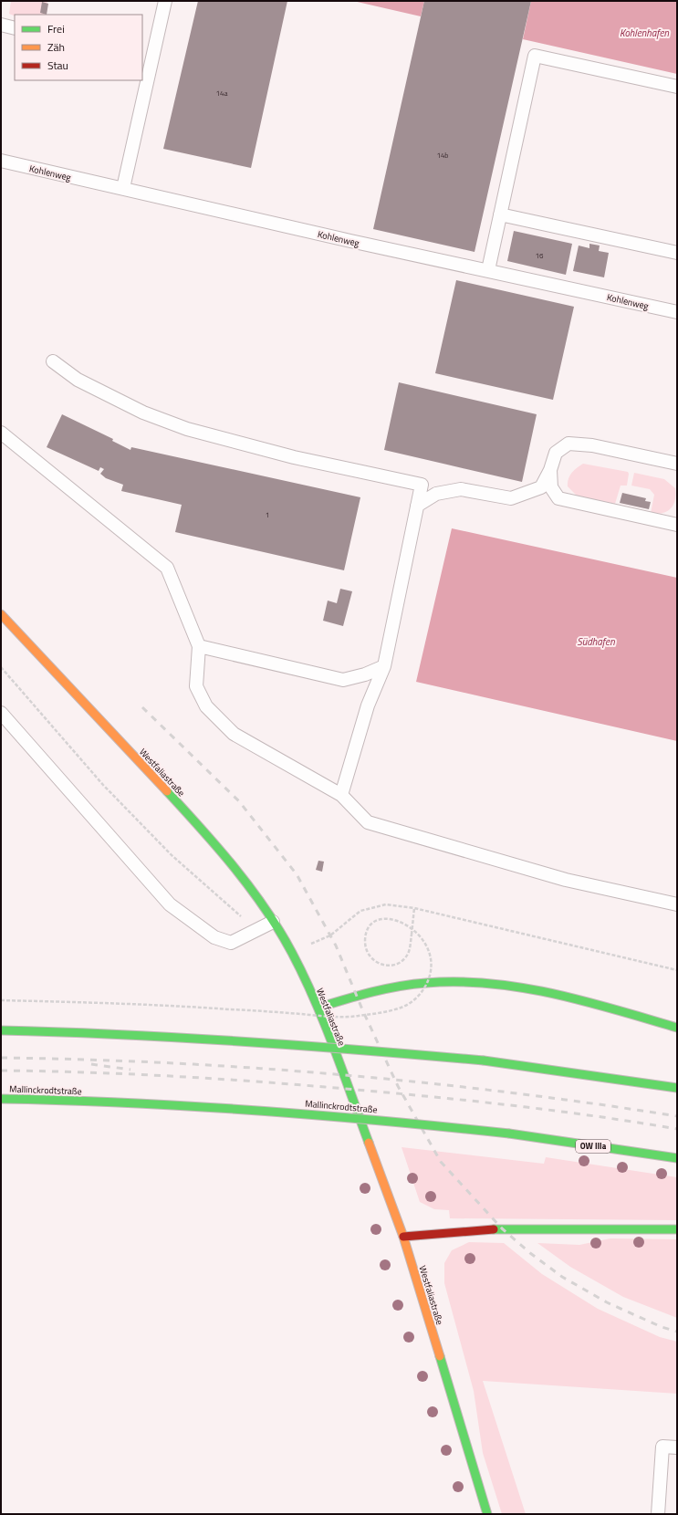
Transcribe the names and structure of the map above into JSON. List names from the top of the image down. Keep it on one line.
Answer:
{"streets":{"main road":["Westfaliastraße","Mallinckrodtstraße","OW IIIa"],"lane":["Kohlenweg"]},"water":["Kohlenhafen","Südhafen"],"house_numbers":["14a","14b","16","1"],"legend":["Frei","Zäh","Stau"]}
